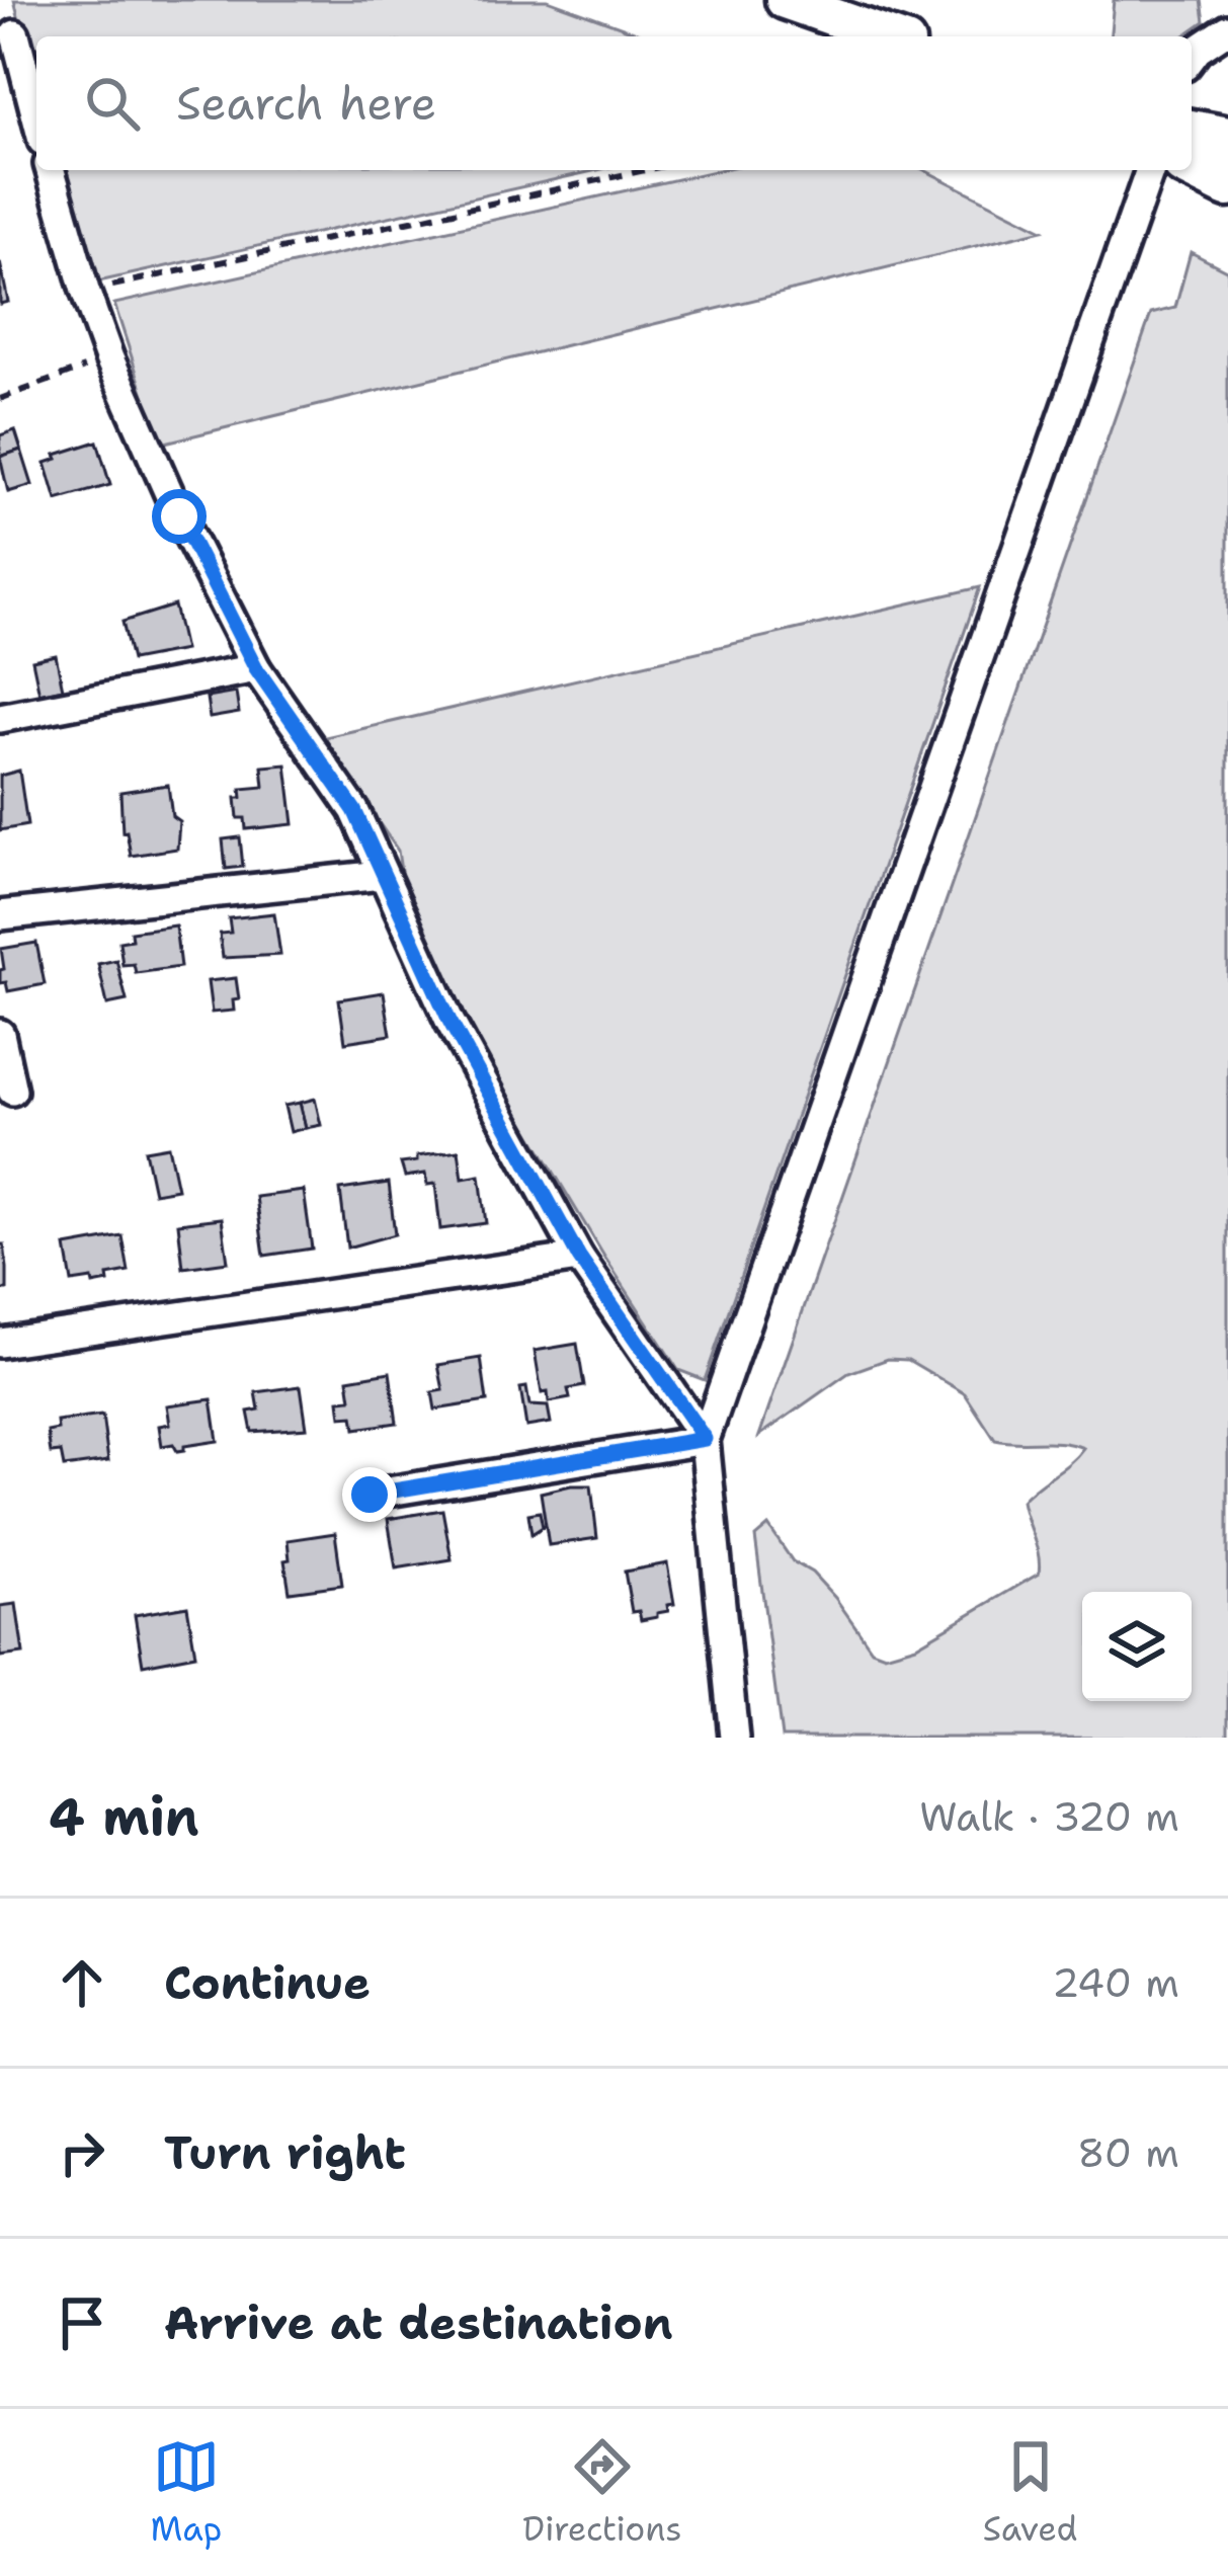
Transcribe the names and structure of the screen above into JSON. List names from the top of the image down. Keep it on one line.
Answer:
{"page":{"search":"Search here","heading":["4 min","Walk · 320 m"],"list":[["Continue","240 m"],["Turn right","80 m"],"Arrive at destination"],"nav":["Map","Directions","Saved"]}}
